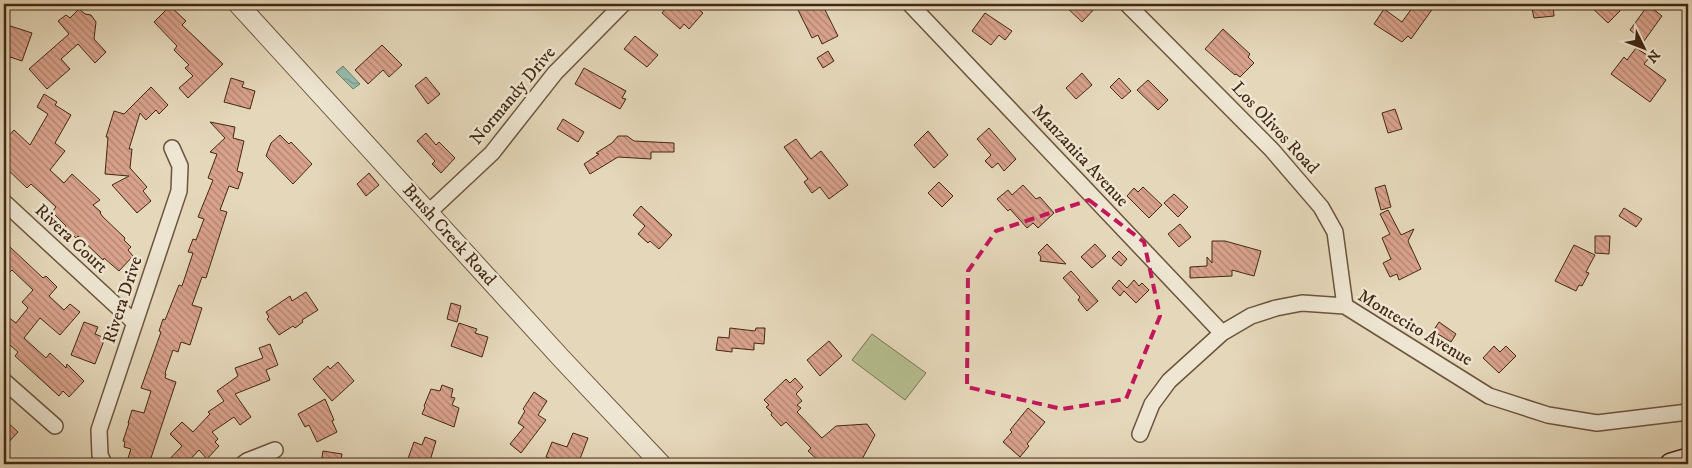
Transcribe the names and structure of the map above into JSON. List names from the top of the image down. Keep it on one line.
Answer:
{"streets":{"street":["Normandy Drive","Los Olivos Road","Manzanita Avenue","Brush Creek Road","Rivera Court","Rivera Drive","Montecito Avenue"]},"crossings":[["Normandy Drive","Brush Creek Road"],["Los Olivos Road","Montecito Avenue"],["Manzanita Avenue","Montecito Avenue"],["Rivera Court","Rivera Drive"]],"north":"bottom right"}
